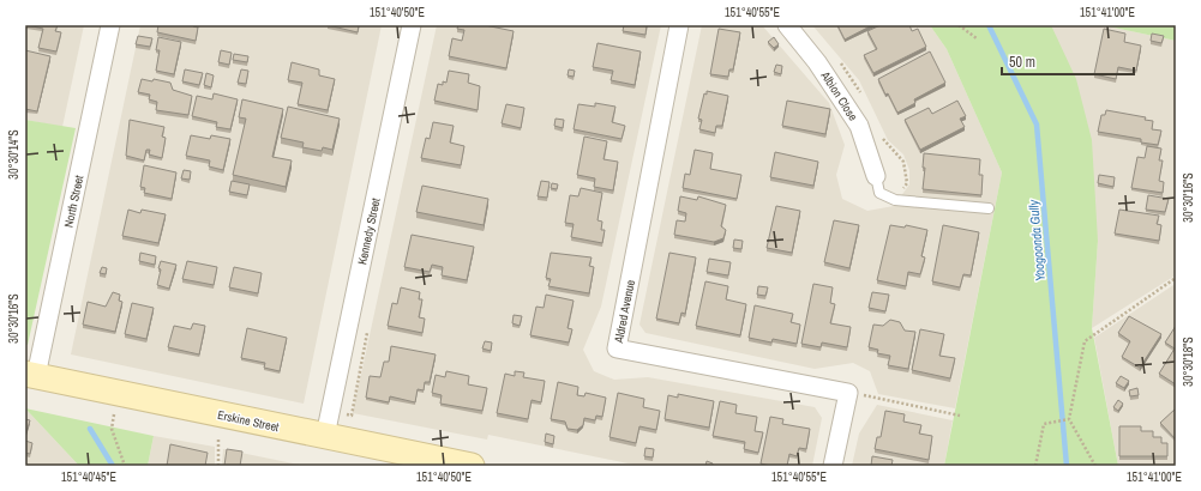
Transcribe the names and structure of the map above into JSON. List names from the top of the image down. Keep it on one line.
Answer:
{"streets":{"street":["Albion Close","North Street","Kennedy Street","Aldred Avenue","Erskine Street"]},"crossings":[["North Street","Erskine Street"],["Kennedy Street","Erskine Street"]],"water":["Yoogoonda Gully"],"scale_bar":"50 m","coordinates":["151°40'50\"E","151°40'55\"E","151°41'00\"E","30°30'14\"S","30°30'16\"S","30°30'18\"S","151°40'45\"E"]}
